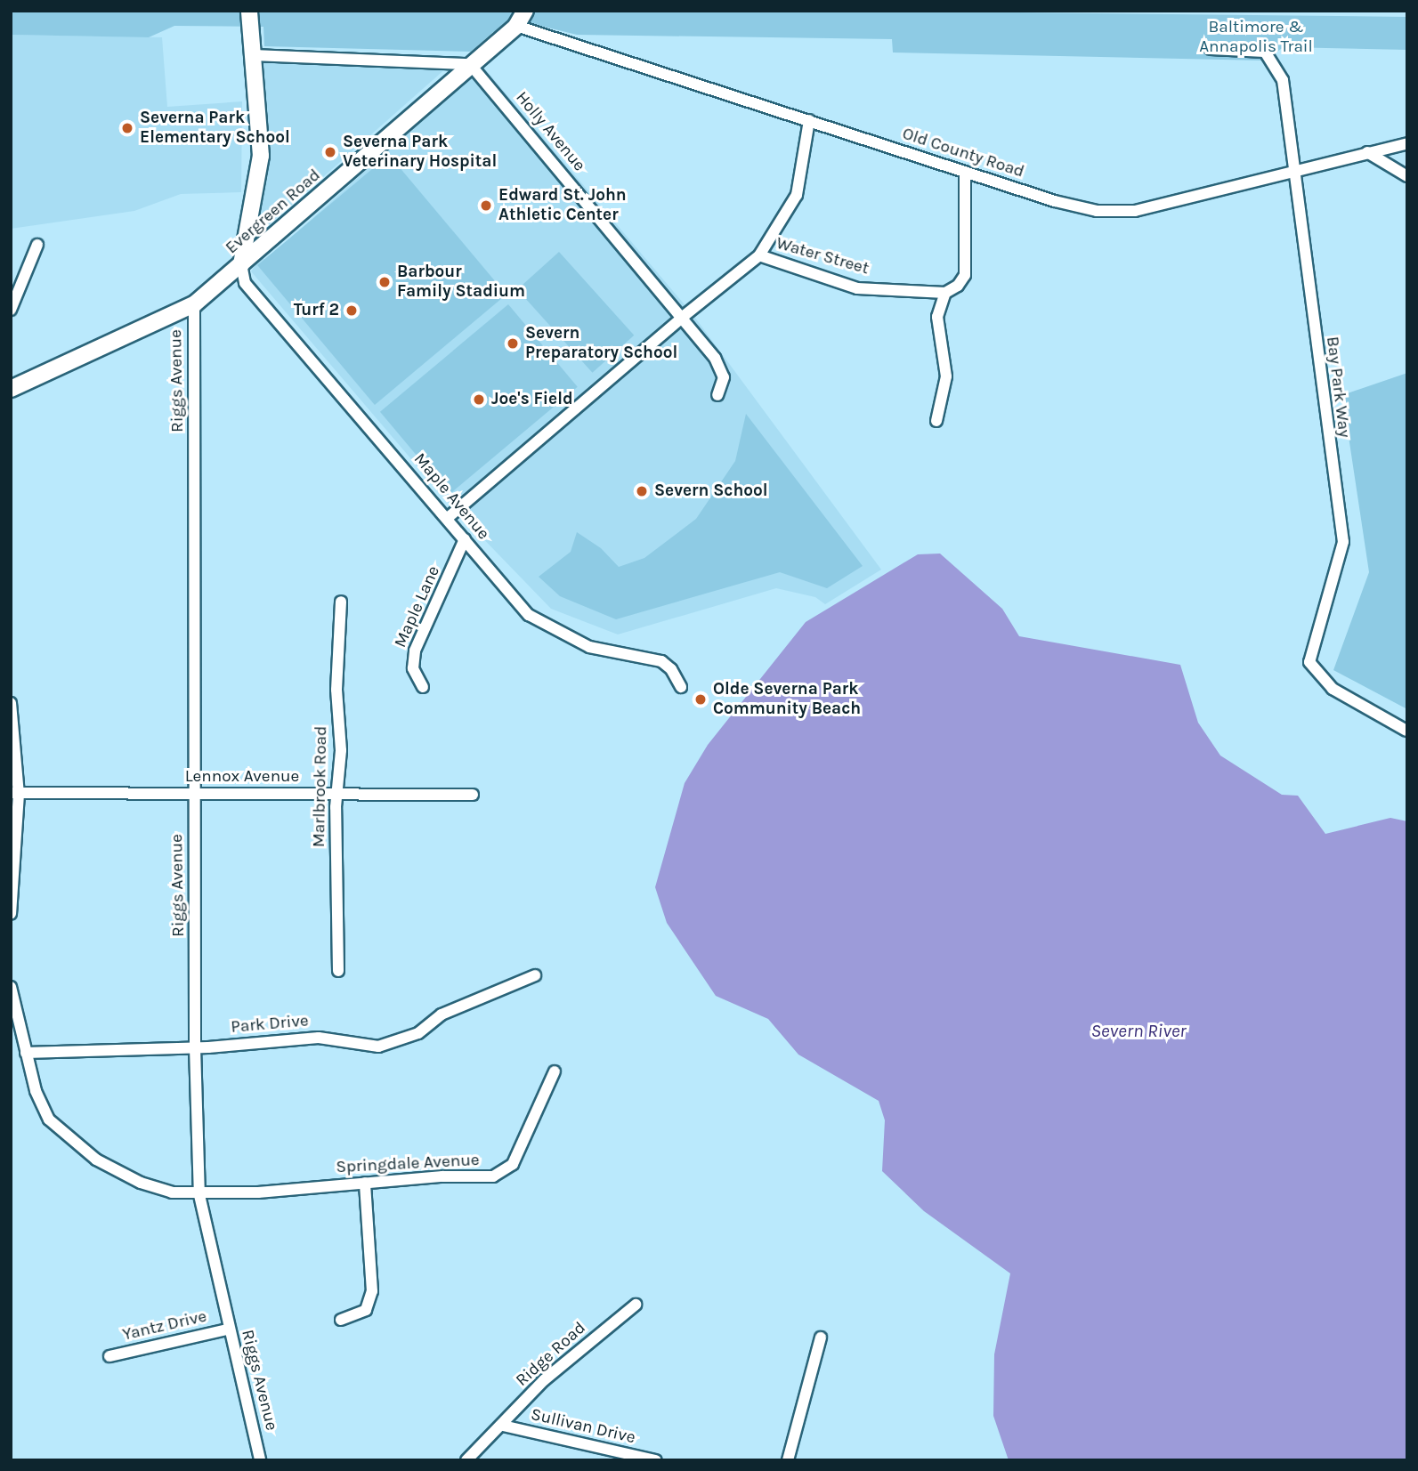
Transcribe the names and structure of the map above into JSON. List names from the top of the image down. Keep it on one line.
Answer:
{"streets":{"street":["Holly Avenue","Old County Road","Evergreen Road","Water Street","Riggs Avenue","Bay Park Way","Maple Avenue","Maple Lane","Lennox Avenue","Marlbrook Road","Park Drive","Springdale Avenue","Yantz Drive","Ridge Road","Sullivan Drive"]},"crossings":[["Holly Avenue","Evergreen Road"],["Holly Avenue","Water Street"],["Old County Road","Evergreen Road"],["Old County Road","Bay Park Way"],["Evergreen Road","Riggs Avenue"],["Evergreen Road","Maple Avenue"],["Water Street","Maple Avenue"],["Riggs Avenue","Lennox Avenue"],["Riggs Avenue","Park Drive"],["Riggs Avenue","Springdale Avenue"],["Riggs Avenue","Yantz Drive"],["Maple Avenue","Maple Lane"],["Lennox Avenue","Marlbrook Road"],["Park Drive","Springdale Avenue"],["Ridge Road","Sullivan Drive"]],"water":["Severn River"],"parks":["Baltimore & Annapolis Trail"],"places":["Severna Park Elementary School","Severna Park Veterinary Hospital","Edward St. John Athletic Center","Barbour Family Stadium","Turf 2","Severn Preparatory School","Joe's Field","Severn School","Olde Severna Park Community Beach"]}
